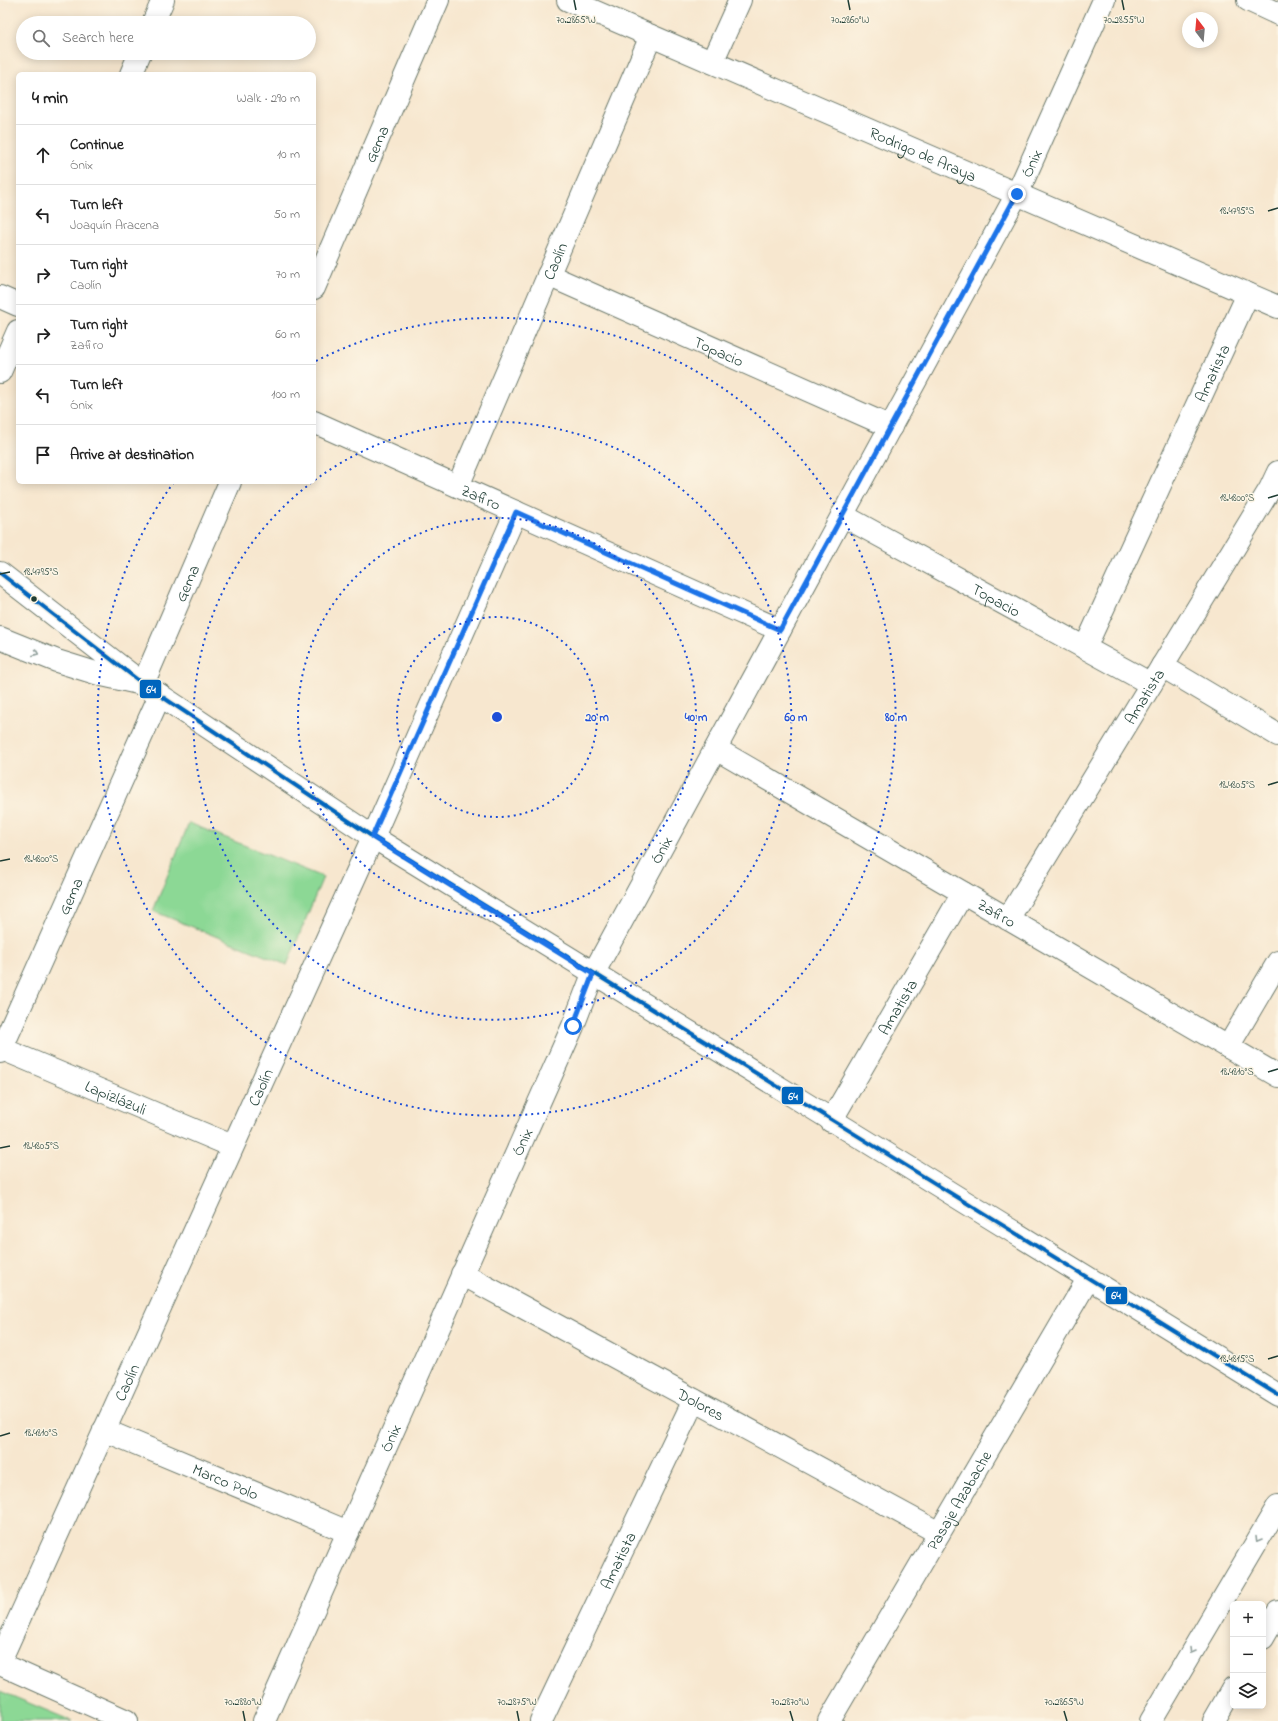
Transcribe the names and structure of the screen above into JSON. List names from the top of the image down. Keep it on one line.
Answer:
{"streets":{"street":["Gema","Rodrigo de Araya","Ónix","Caolín","Topacio","Amatista","Zafiro","Lapizlázuli","Dolores","Marco Polo","Pasaje Azabache"]},"crossings":[["Gema","Lapizlázuli"],["Rodrigo de Araya","Ónix"],["Rodrigo de Araya","Caolín"],["Rodrigo de Araya","Amatista"],["Ónix","Topacio"],["Ónix","Zafiro"],["Ónix","Dolores"],["Ónix","Marco Polo"],["Caolín","Topacio"],["Caolín","Zafiro"],["Caolín","Lapizlázuli"],["Caolín","Marco Polo"],["Topacio","Amatista"],["Amatista","Zafiro"],["Amatista","Dolores"],["Dolores","Pasaje Azabache"]],"lines":["transit line 64"],"north":"top","page":{"search":"Search here","heading":["4 min","Walk · 290 m"],"list":[["Continue","Ónix","10 m"],["Turn left","Joaquín Aracena","50 m"],["Turn right","Caolín","70 m"],["Turn right","Zafiro","60 m"],["Turn left","Ónix","100 m"],"Arrive at destination"],"map_buttons":["+","−"]},"coordinates":["70.2865°W","70.2860°W","70.2855°W","18.4795°S","18.4800°S","18.4805°S","18.4810°S","18.4815°S","70.2880°W","70.2875°W","70.2870°W"],"rings":["20 m","40 m","60 m","80 m"]}
